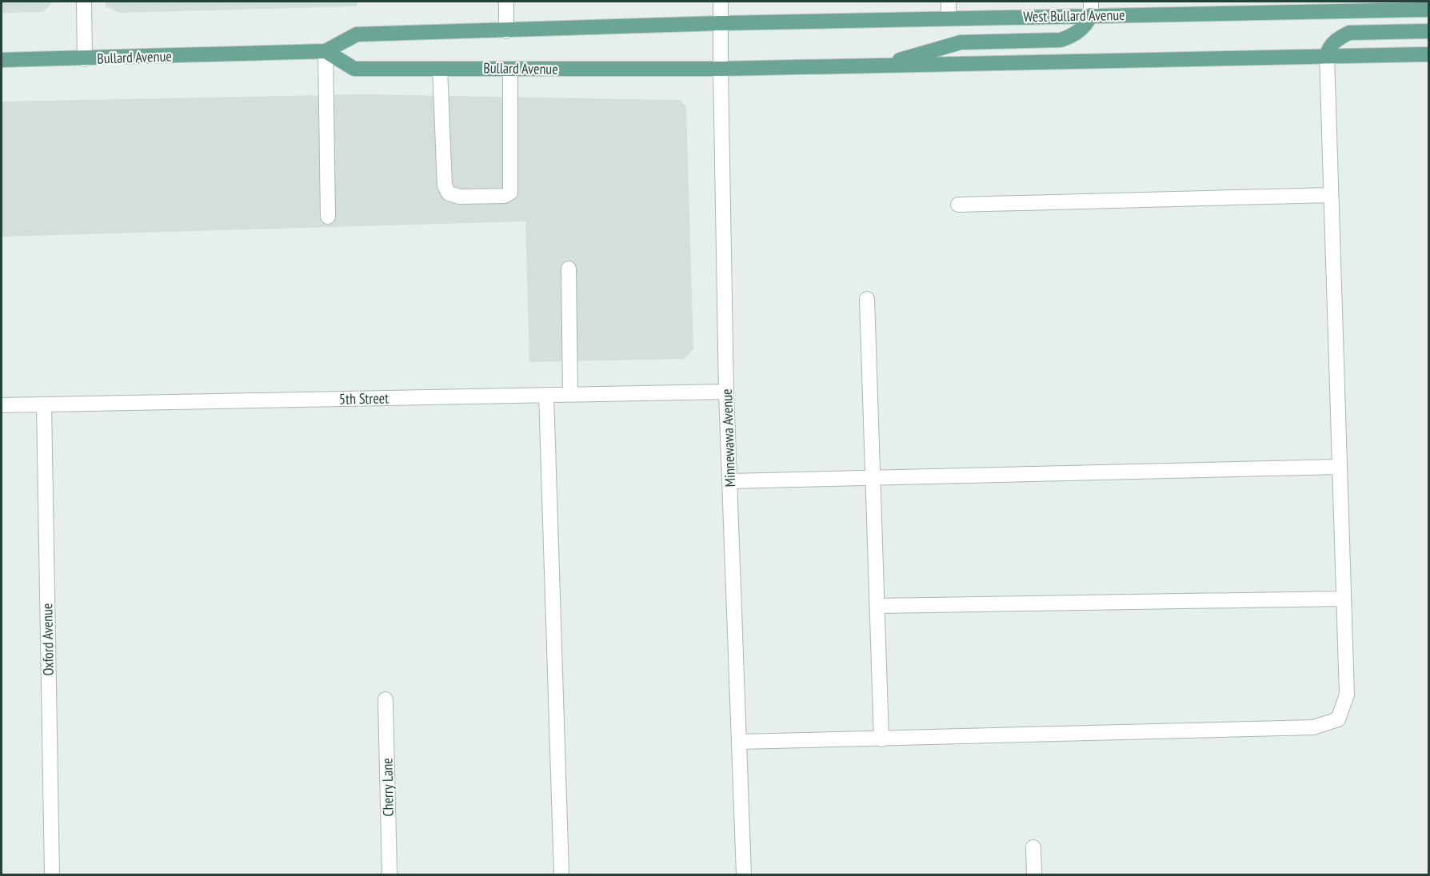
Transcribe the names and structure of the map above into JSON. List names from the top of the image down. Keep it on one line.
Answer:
{"streets":{"main road":["West Bullard Avenue","Bullard Avenue"],"street":["5th Street","Minnewawa Avenue","Oxford Avenue","Cherry Lane"]},"crossings":[["West Bullard Avenue","Bullard Avenue"],["West Bullard Avenue","Minnewawa Avenue"],["Bullard Avenue","Minnewawa Avenue"],["5th Street","Minnewawa Avenue"],["5th Street","Oxford Avenue"]]}
